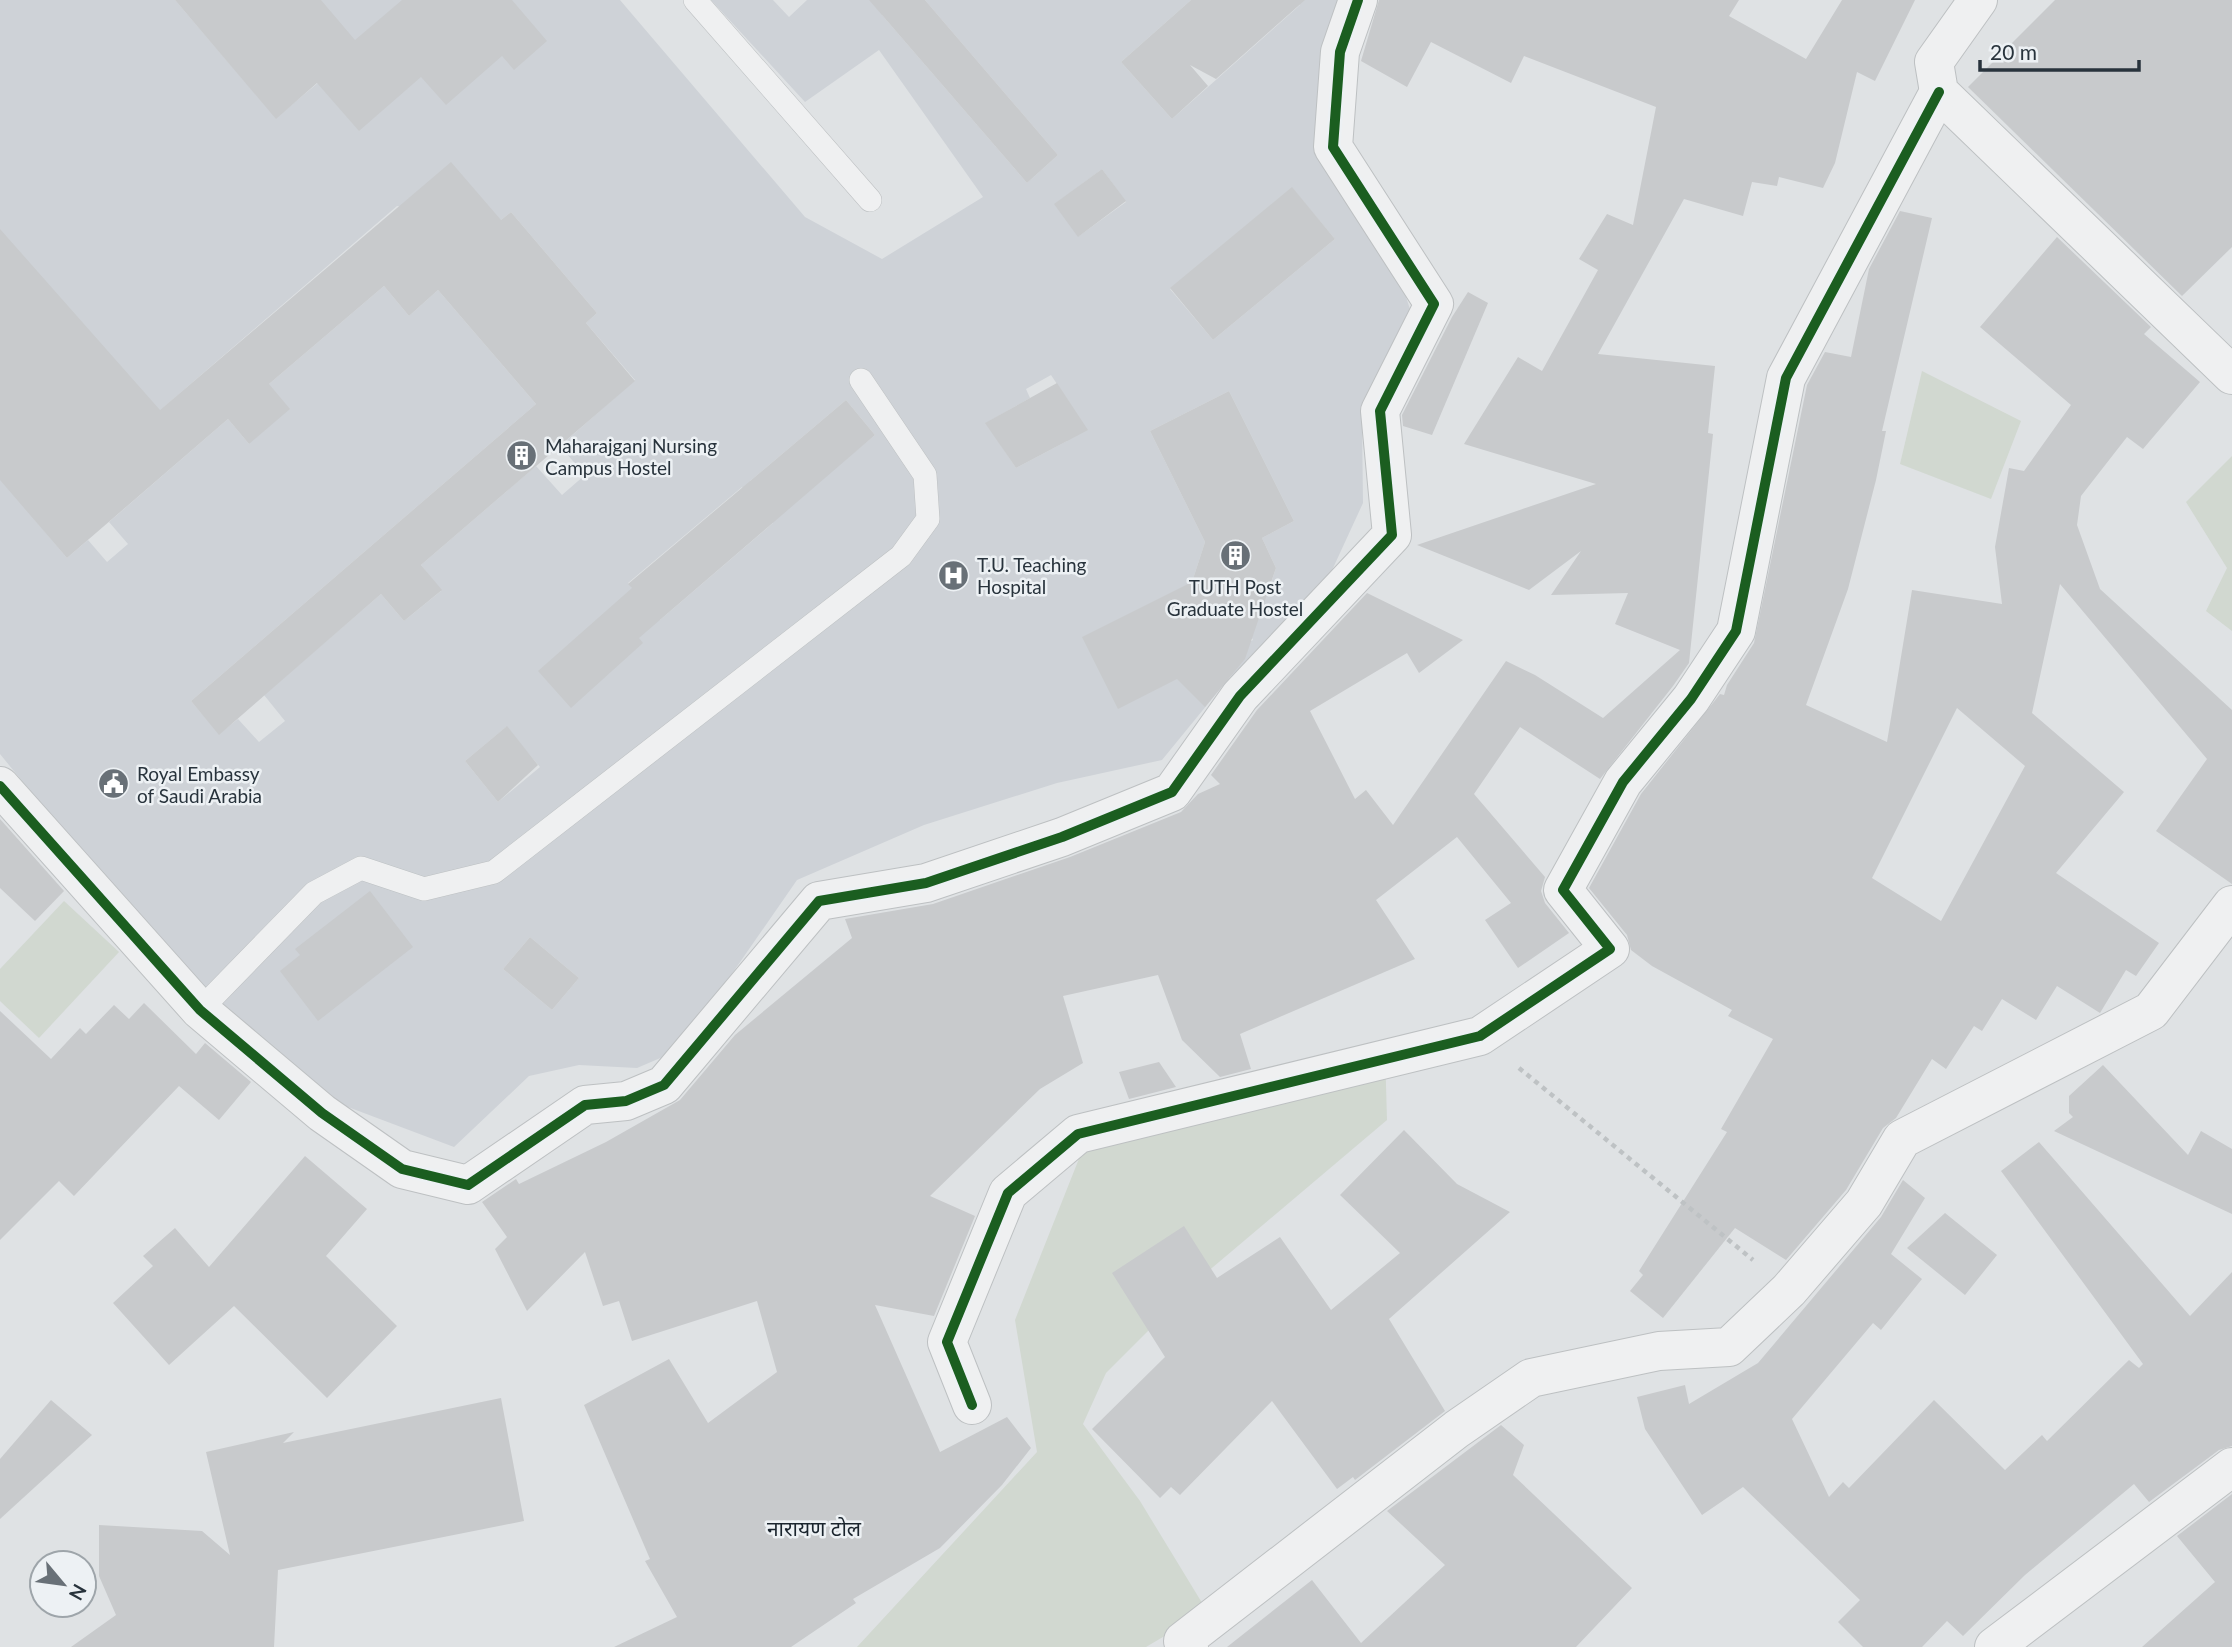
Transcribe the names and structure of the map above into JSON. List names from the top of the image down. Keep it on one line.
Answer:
{"districts":["नारायण टोल"],"places":{"building":["Maharajganj Nursing Campus Hostel","TUTH Post Graduate Hostel"],"hospital":["T.U. Teaching Hospital"],"public building":["Royal Embassy of Saudi Arabia"]},"scale_bar":"20 m","north":"bottom right"}
